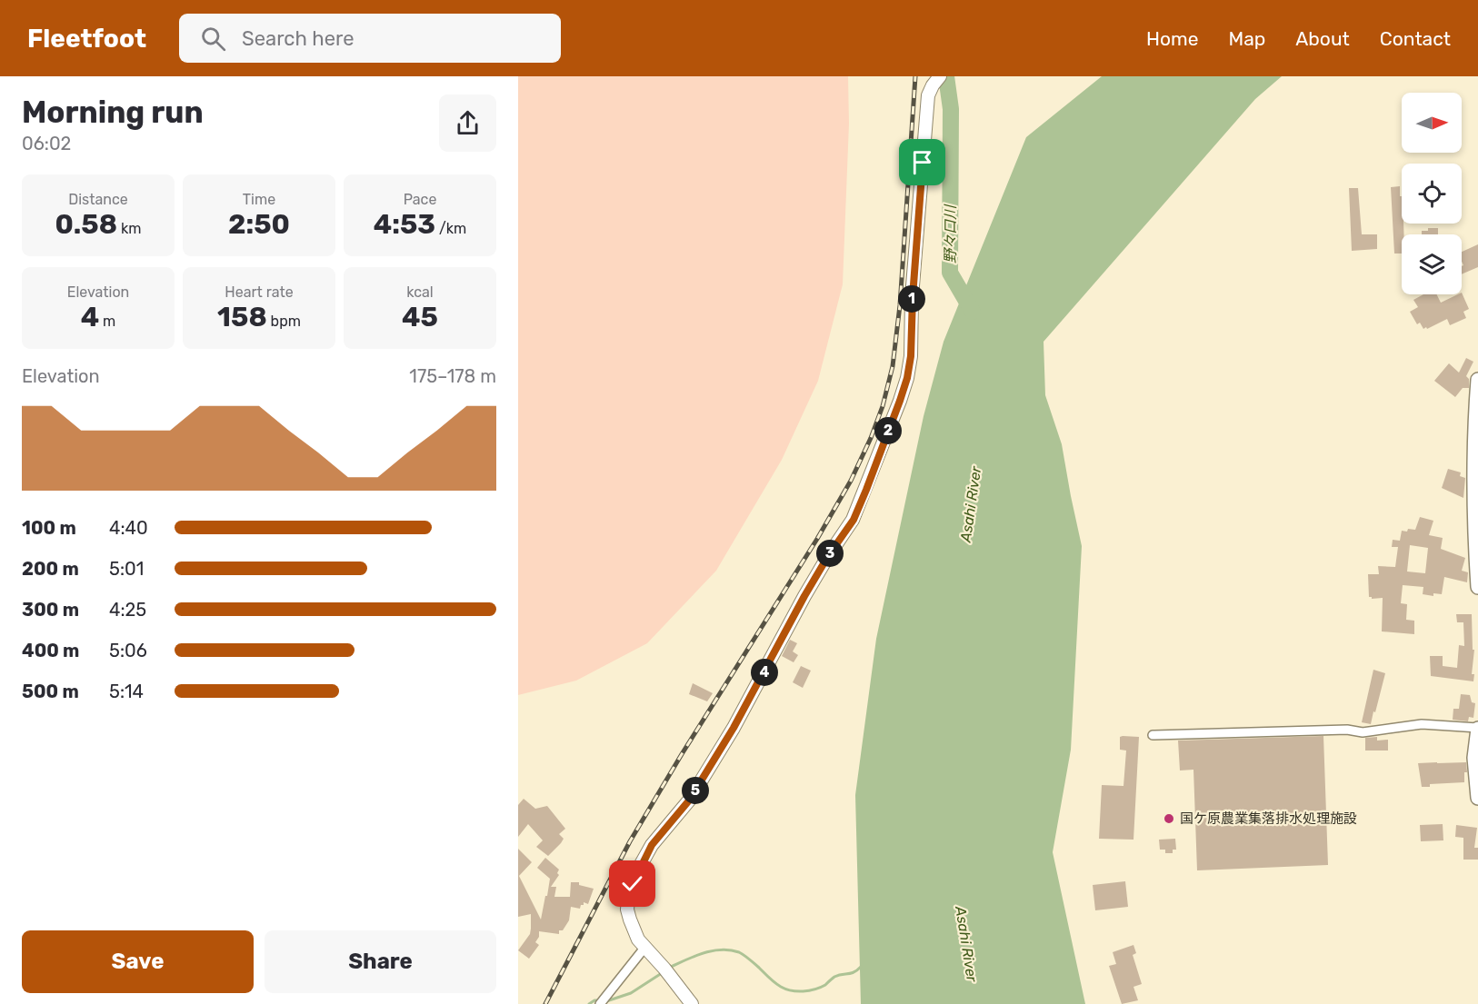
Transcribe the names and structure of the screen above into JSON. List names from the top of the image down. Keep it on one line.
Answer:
{"water":["野々口川","Asahi River"],"places":["国ケ原農業集落排水処理施設"],"north":"right","page":{"header":"Fleetfoot","search":"Search here","nav":["Home","Map","About","Contact"],"heading":["Morning run","06:02"],"stats":[["Distance","0.58 km"],["Time","2:50"],["Pace","4:53 /km"],["Elevation","4 m"],["Heart rate","158 bpm"],["kcal","45"]],"pins":["1","2","3","4","5"],"chart":["Elevation","175–178 m"],"list":[{"name":"100 m","note":"4:40"},{"name":"200 m","note":"5:01"},{"name":"300 m","note":"4:25"},{"name":"400 m","note":"5:06"},{"name":"500 m","note":"5:14"}],"buttons":["Save","Share"]}}
